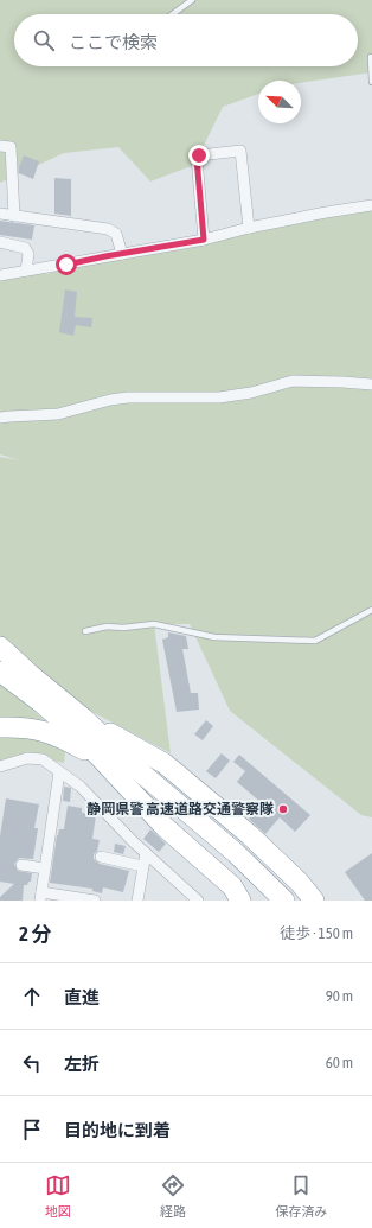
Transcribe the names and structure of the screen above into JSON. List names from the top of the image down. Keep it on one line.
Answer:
{"places":["静岡県警 高速道路交通警察隊"],"north":"top left","page":{"search":"ここで検索","heading":["2 分","徒歩 · 150 m"],"list":[["直進","90 m"],["左折","60 m"],"目的地に到着"],"nav":["地図","経路","保存済み"]}}
